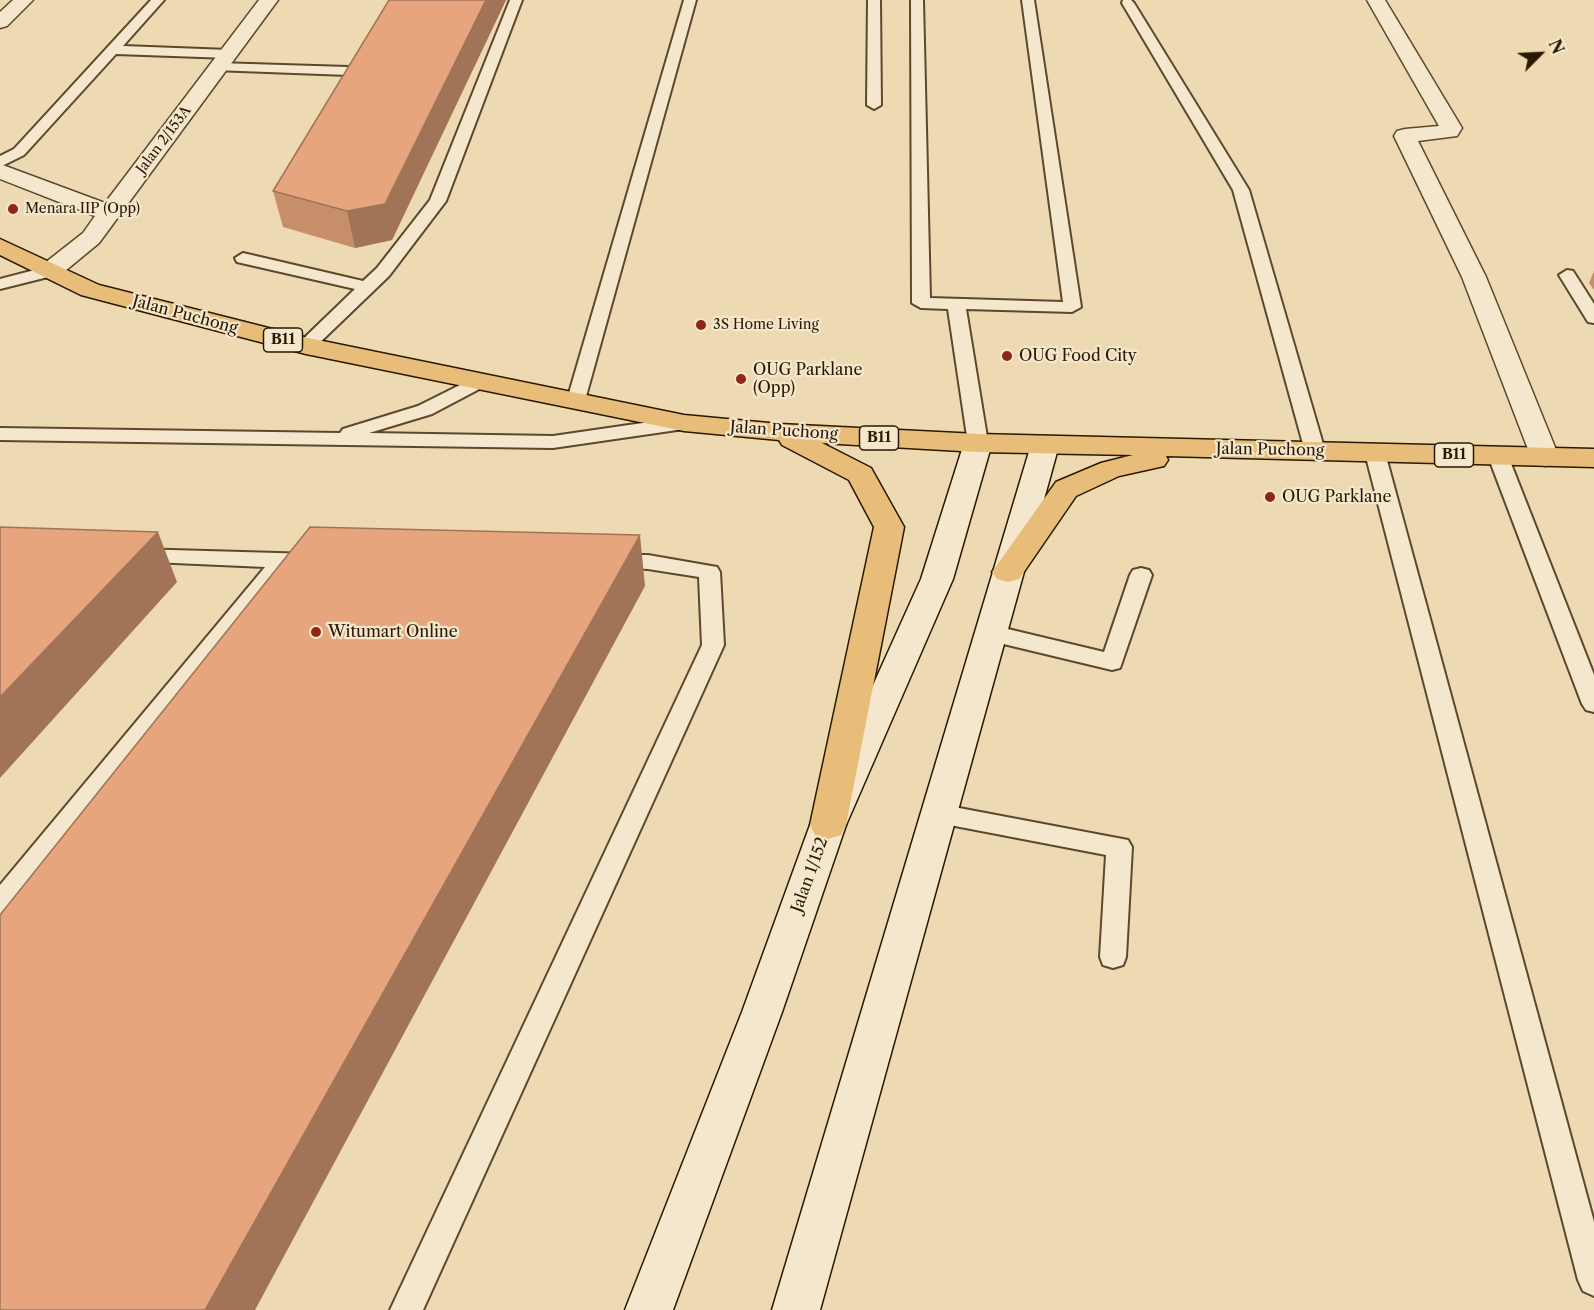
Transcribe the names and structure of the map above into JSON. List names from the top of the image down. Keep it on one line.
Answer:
{"streets":{"main road":["Jalan Puchong","B11"],"street":["Jalan 2/153A","Jalan 1/152"]},"crossings":[["Jalan 2/153A","Jalan Puchong"],["Jalan Puchong","Jalan 1/152"]],"places":["Menara IIP (Opp)","3S Home Living","OUG Food City","OUG Parklane (Opp)","OUG Parklane","Witumart Online"],"north":"top right"}
